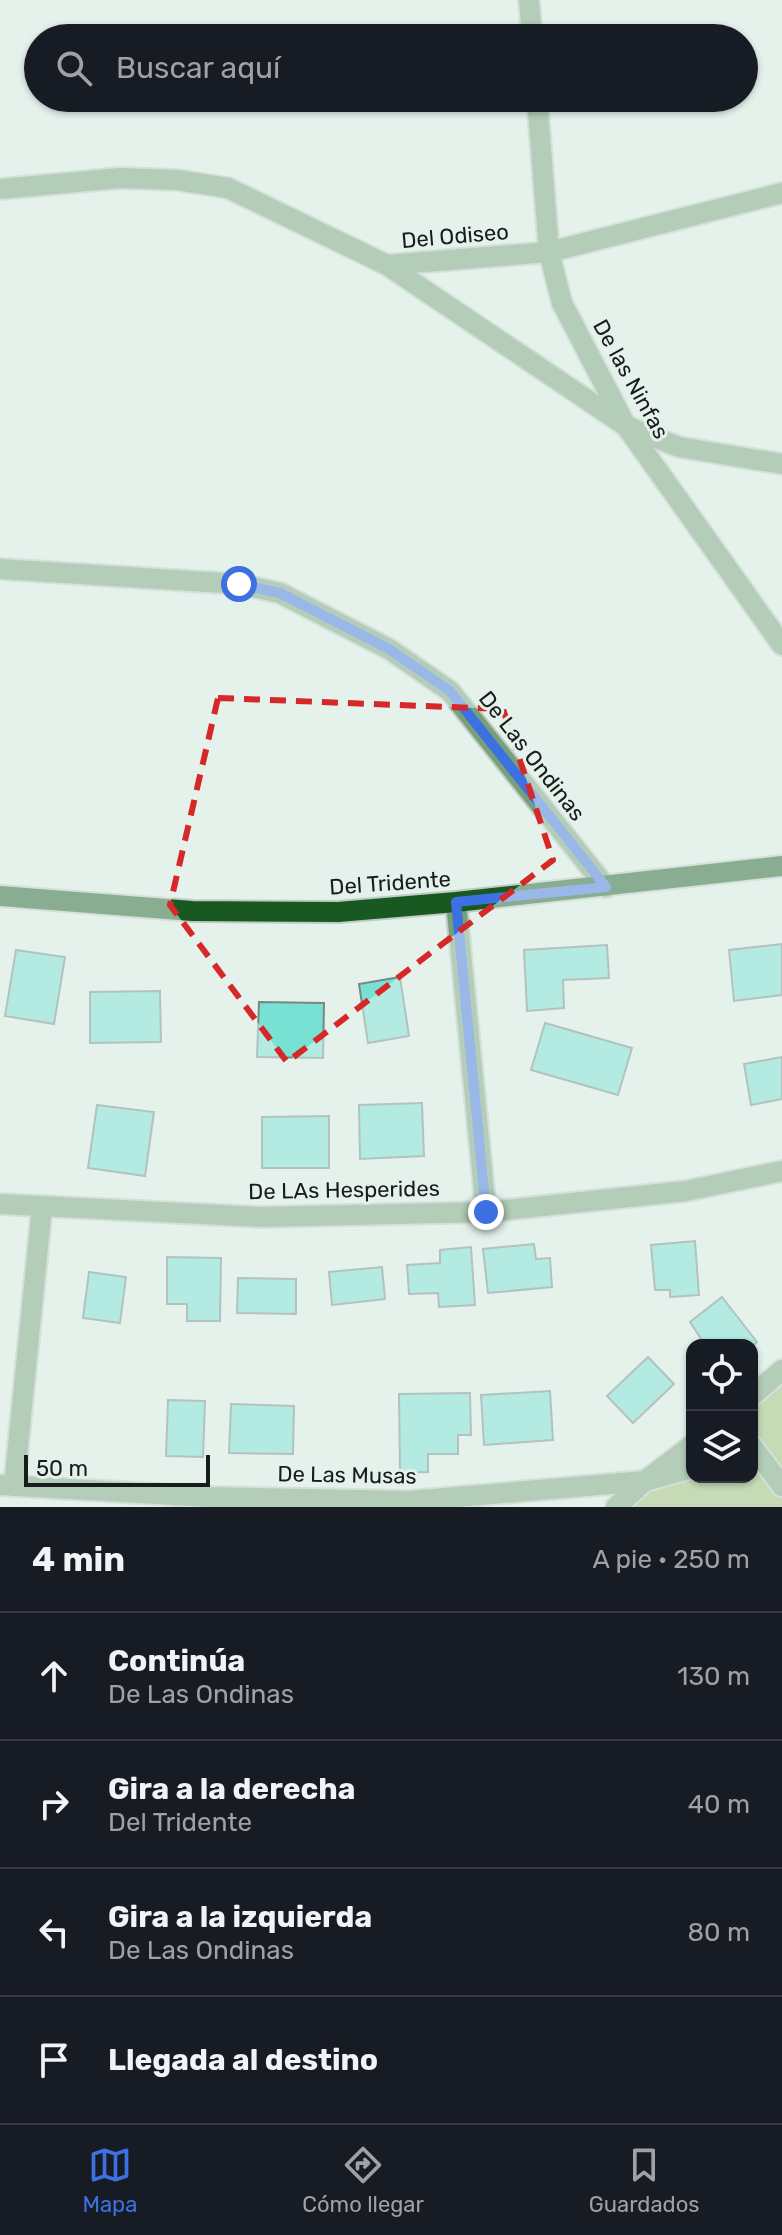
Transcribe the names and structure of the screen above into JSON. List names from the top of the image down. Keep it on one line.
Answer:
{"streets":{"main road":["Del Tridente"],"street":["Del Odiseo","De las Ninfas","De Las Ondinas","De LAs Hesperides","De Las Musas"]},"crossings":[["Del Odiseo","De las Ninfas"],["De Las Ondinas","Del Tridente"]],"scale_bar":"50 m","page":{"search":"Buscar aquí","scale":"50 m","heading":["4 min","A pie · 250 m"],"list":[["Continúa","De Las Ondinas","130 m"],["Gira a la derecha","Del Tridente","40 m"],["Gira a la izquierda","De Las Ondinas","80 m"],"Llegada al destino"],"nav":["Mapa","Cómo llegar","Guardados"]}}
